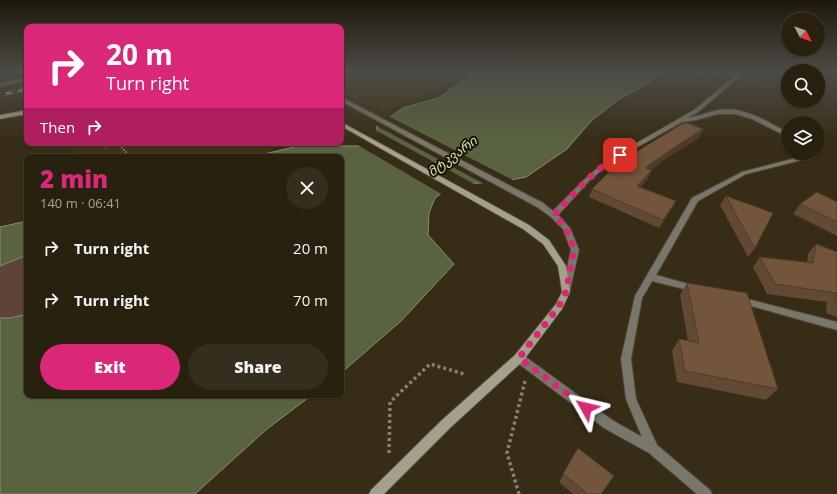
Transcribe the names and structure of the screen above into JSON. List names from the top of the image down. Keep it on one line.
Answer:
{"water":["მტკვარი"],"north":"bottom right","page":{"turn":["20 m","Turn right"],"then":"Then","heading":["2 min","140 m · 06:41"],"list":[{"name":"Turn right","value":"20 m"},{"name":"Turn right","value":"70 m"}],"buttons":["Exit","Share"]}}
